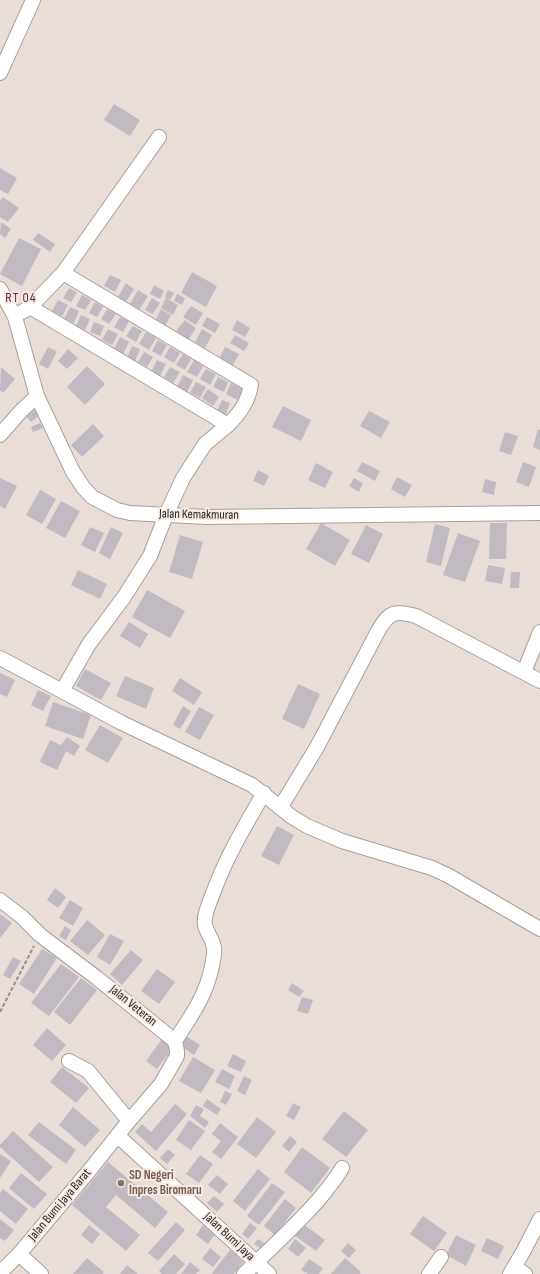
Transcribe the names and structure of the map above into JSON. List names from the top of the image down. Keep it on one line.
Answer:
{"streets":{"street":["Jalan Kemakmuran","Jalan Veteran","Jalan Bumi Jaya Barat","Jalan Bumi Jaya"]},"crossings":[["Jalan Bumi Jaya Barat","Jalan Bumi Jaya"]],"districts":["RT 04"],"places":["SD Negeri Inpres Biromaru"]}
